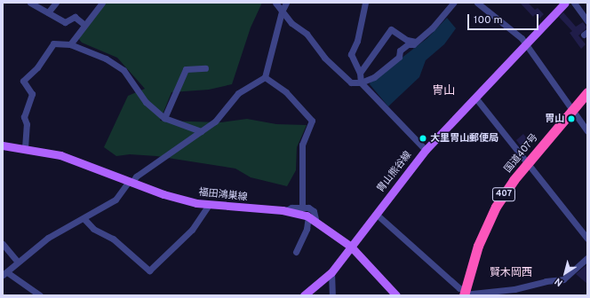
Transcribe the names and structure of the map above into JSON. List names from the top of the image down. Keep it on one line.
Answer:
{"streets":{"highway":["国道407号","407"],"main road":["胄山熊谷線","福田鴻巣線"]},"crossings":[["胄山熊谷線","福田鴻巣線"]],"districts":["冑山","賢木岡西"],"places":["冑山","大里冑山郵便局"],"scale_bar":"100 m","north":"bottom left"}
